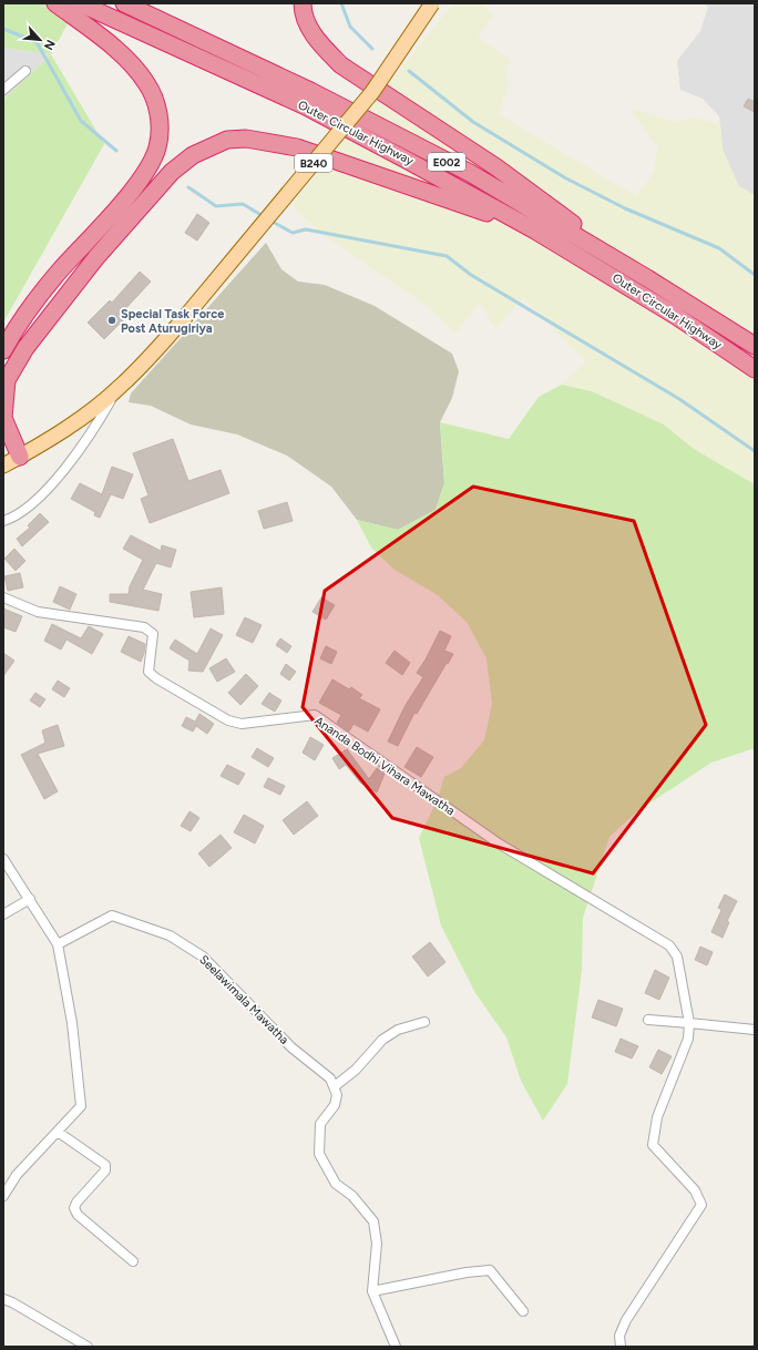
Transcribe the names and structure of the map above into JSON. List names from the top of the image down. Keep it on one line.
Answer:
{"streets":{"highway":["Outer Circular Highway","E002"],"main road":["B240"],"street":["Ananda Bodhi Vihara Mawatha","Seelawimala Mawatha"]},"places":["Special Task Force Post Aturugiriya"],"north":"bottom right"}
